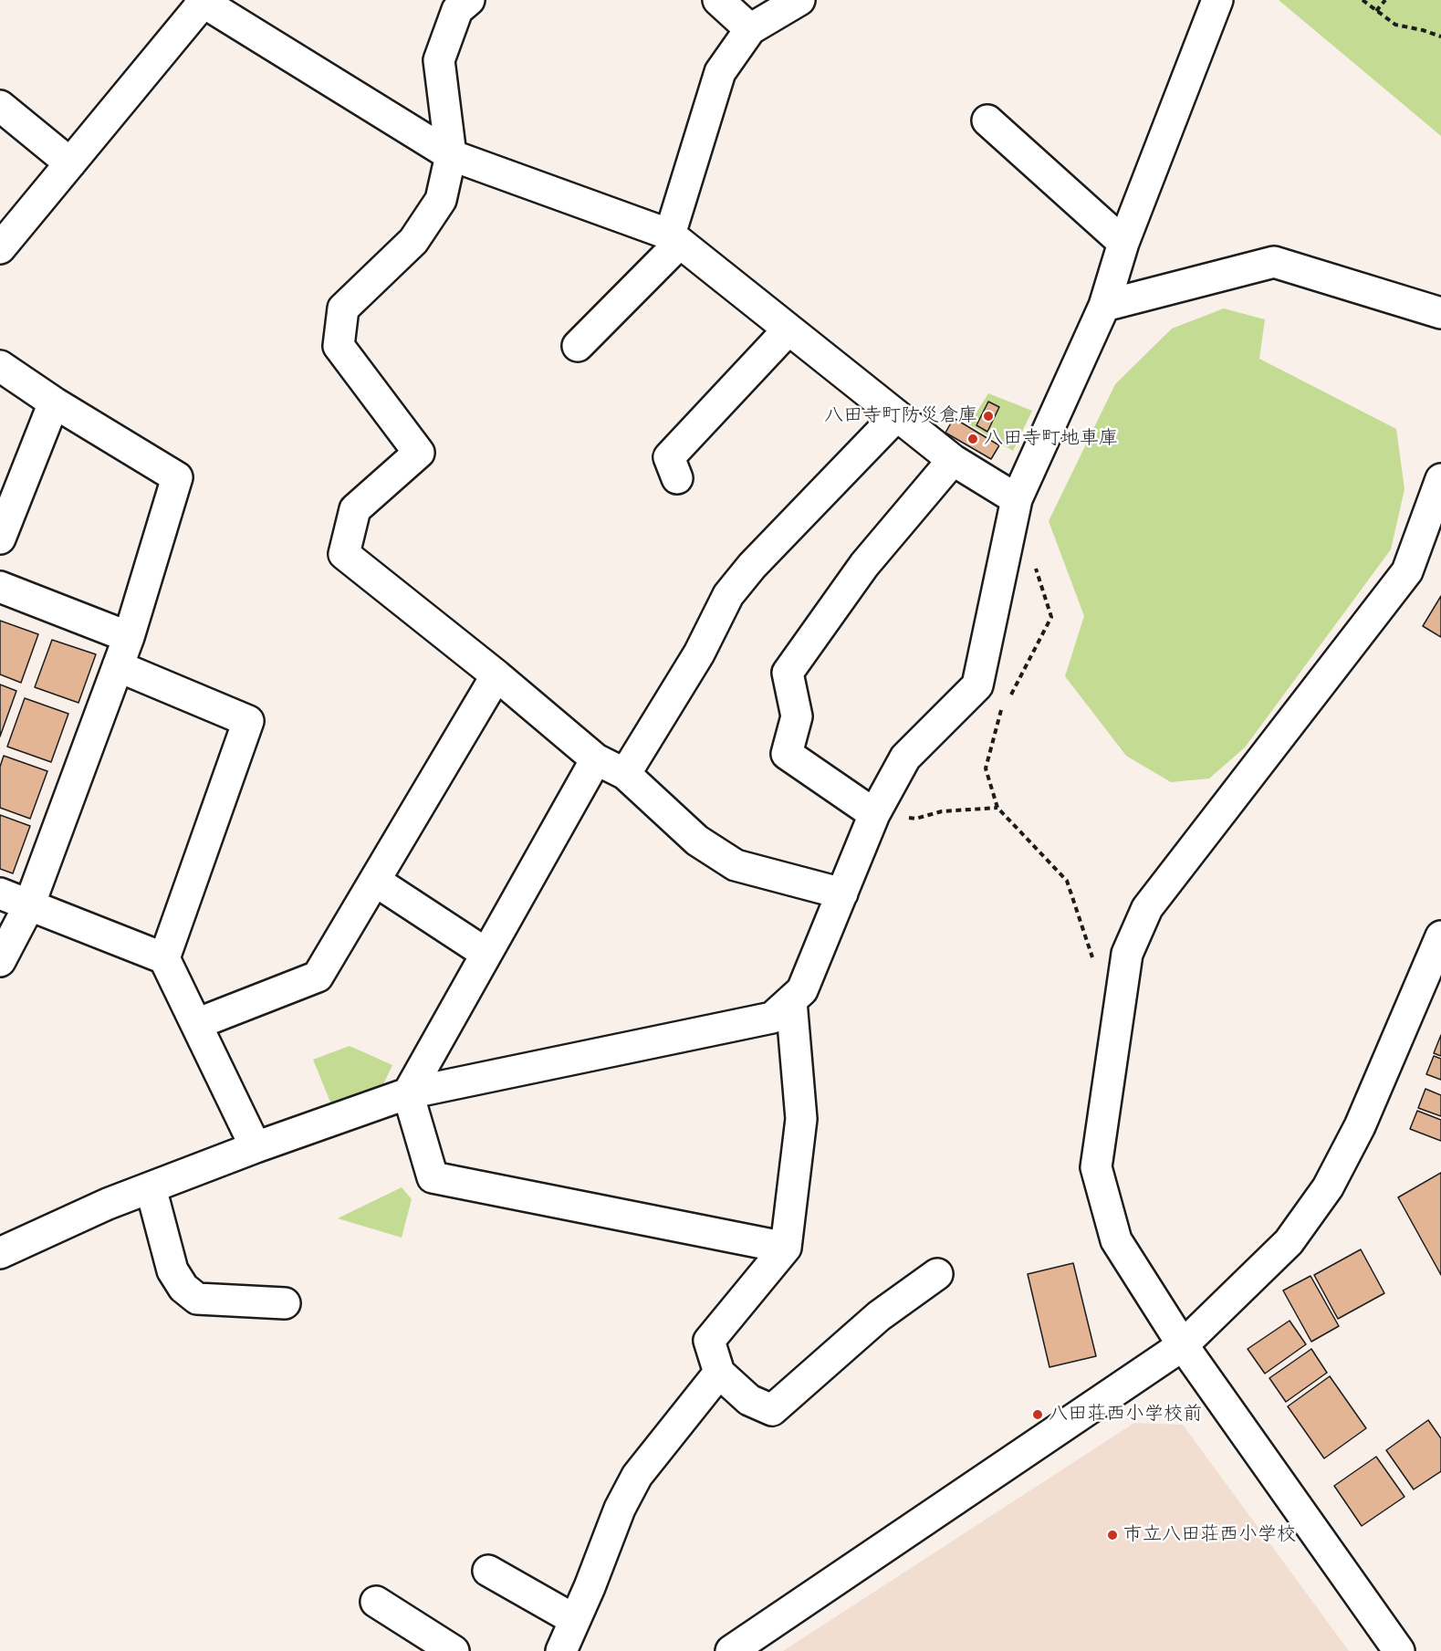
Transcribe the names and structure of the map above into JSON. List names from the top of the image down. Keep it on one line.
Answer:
{"places":["八田寺町防災倉庫","八田寺町地車庫","八田荘西小学校前","市立八田荘西小学校"]}
